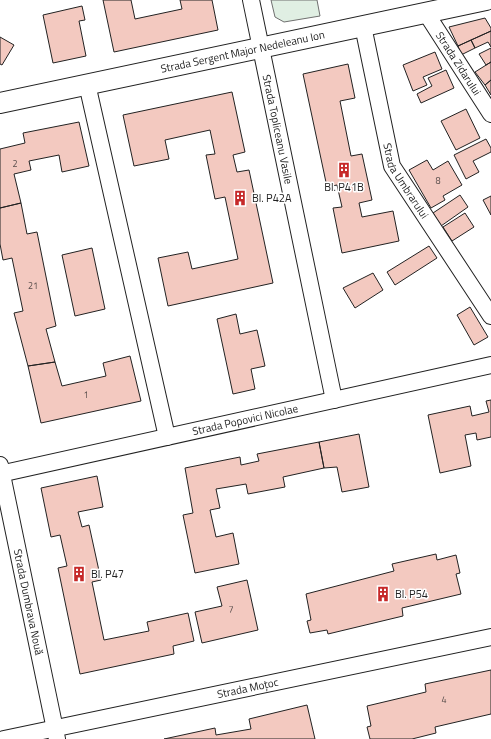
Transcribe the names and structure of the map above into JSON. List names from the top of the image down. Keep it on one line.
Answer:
{"streets":{"street":["Strada Sergent Major Nedeleanu Ion","Strada Zidarului","Strada Topliceanu Vasile","Strada Umbrarului","Strada Popovici Nicolae","Strada Dumbrava Nouă","Strada Moțoc"]},"crossings":[["Strada Sergent Major Nedeleanu Ion","Strada Zidarului"],["Strada Sergent Major Nedeleanu Ion","Strada Topliceanu Vasile"],["Strada Sergent Major Nedeleanu Ion","Strada Umbrarului"],["Strada Topliceanu Vasile","Strada Popovici Nicolae"],["Strada Popovici Nicolae","Strada Dumbrava Nouă"],["Strada Dumbrava Nouă","Strada Moțoc"]],"places":{"building":["Bl. P41B","Bl. P42A","Bl. P47","Bl. P54"]},"house_numbers":["2","8","21","1","7","4"]}
